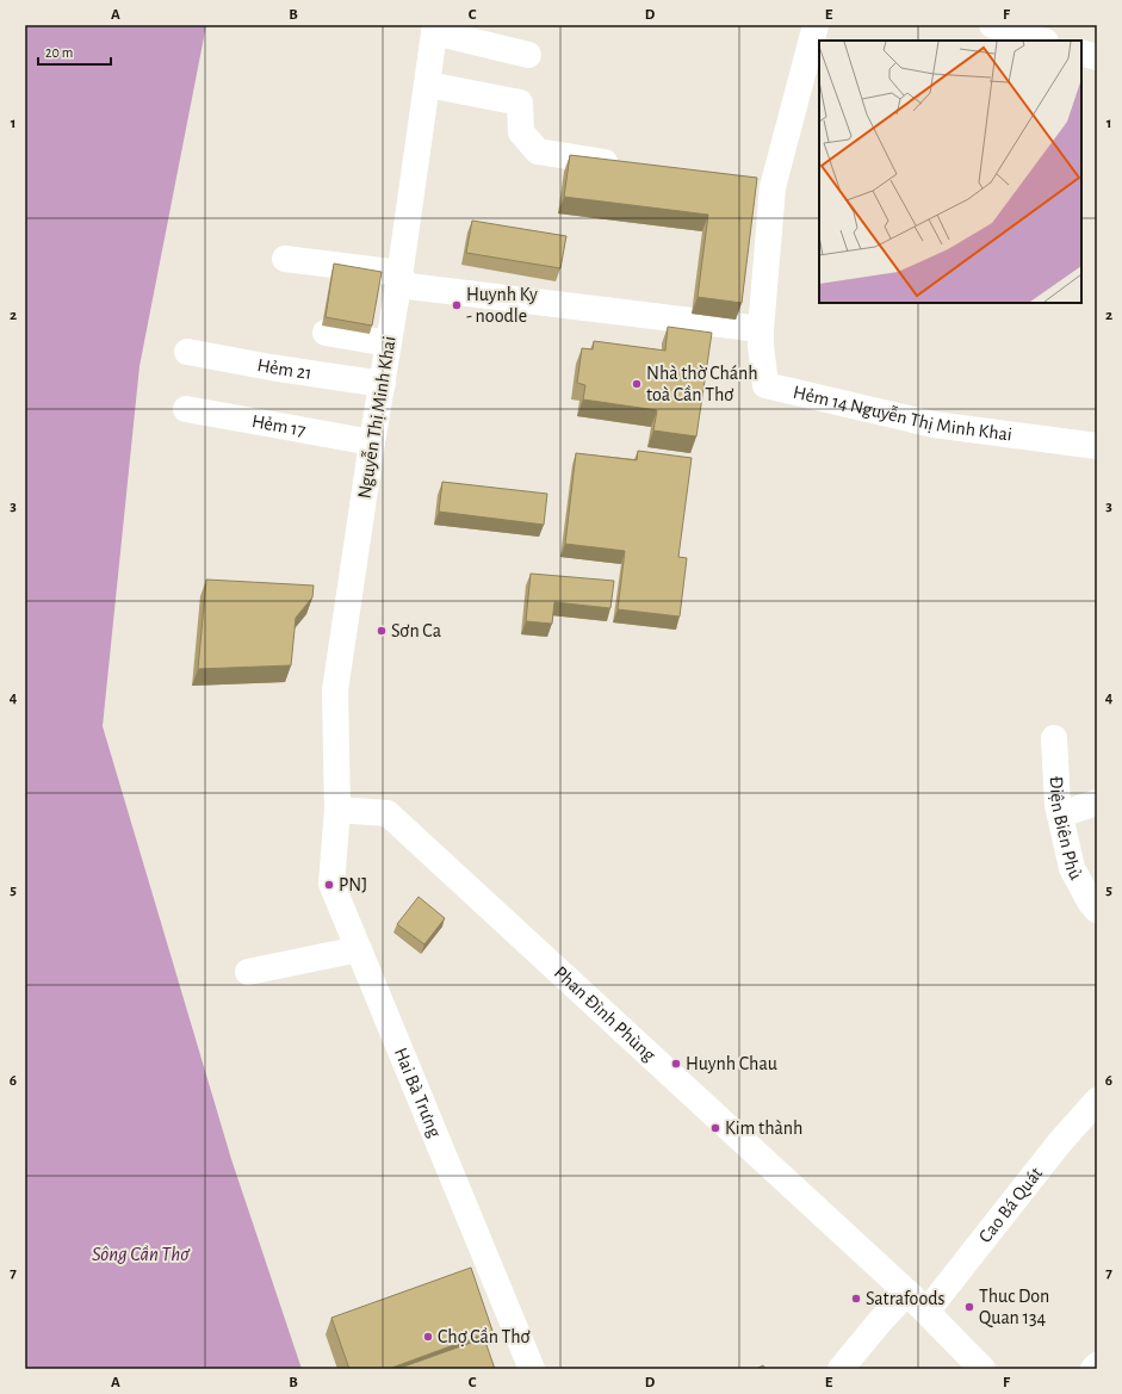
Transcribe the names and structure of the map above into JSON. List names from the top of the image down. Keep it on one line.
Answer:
{"streets":{"street":["Hẻm 21","Hẻm 14 Nguyễn Thị Minh Khai","Nguyễn Thị Minh Khai","Hẻm 17","Điện Biên Phủ","Phan Đình Phùng","Hai Bà Trưng","Cao Bá Quát"]},"crossings":[["Hẻm 21","Nguyễn Thị Minh Khai"],["Nguyễn Thị Minh Khai","Hẻm 17"],["Nguyễn Thị Minh Khai","Phan Đình Phùng"],["Nguyễn Thị Minh Khai","Hai Bà Trưng"],["Phan Đình Phùng","Hai Bà Trưng"],["Phan Đình Phùng","Cao Bá Quát"]],"water":["Sông Cần Thơ"],"places":["Huynh Ky - noodle","Nhà thờ Chánh toà Cần Thơ","Sơn Ca","PNJ","Huynh Chau","Kim thành","Satrafoods","Thuc Don Quan 134","Chợ Cần Thơ"],"scale_bar":"20 m","grid":{"columns":["A","B","C","D","E","F"],"rows":["1","2","3","4","5","6","7"]}}
